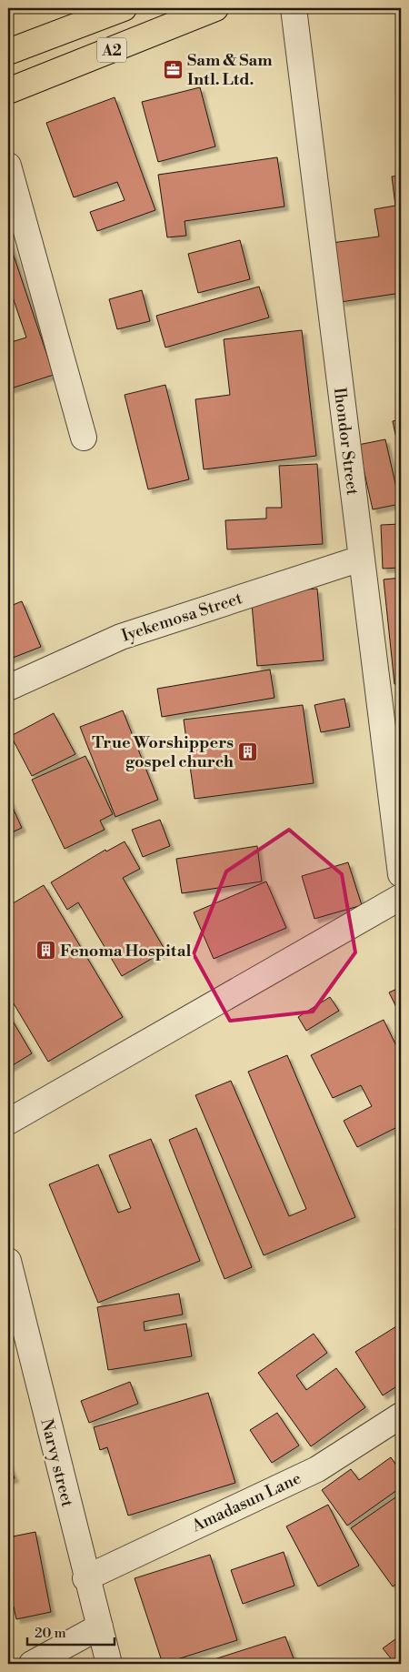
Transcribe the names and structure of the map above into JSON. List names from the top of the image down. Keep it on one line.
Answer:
{"streets":{"highway":["A2"],"street":["Ihondor Street","Iyekemosa Street","Narvy street","Amadasun Lane"]},"crossings":[["Ihondor Street","Iyekemosa Street"],["Narvy street","Amadasun Lane"]],"places":{"office":["Sam & Sam Intl. Ltd."],"building":["True Worshippers gospel church","Fenoma Hospital"]},"scale_bar":"20 m"}
